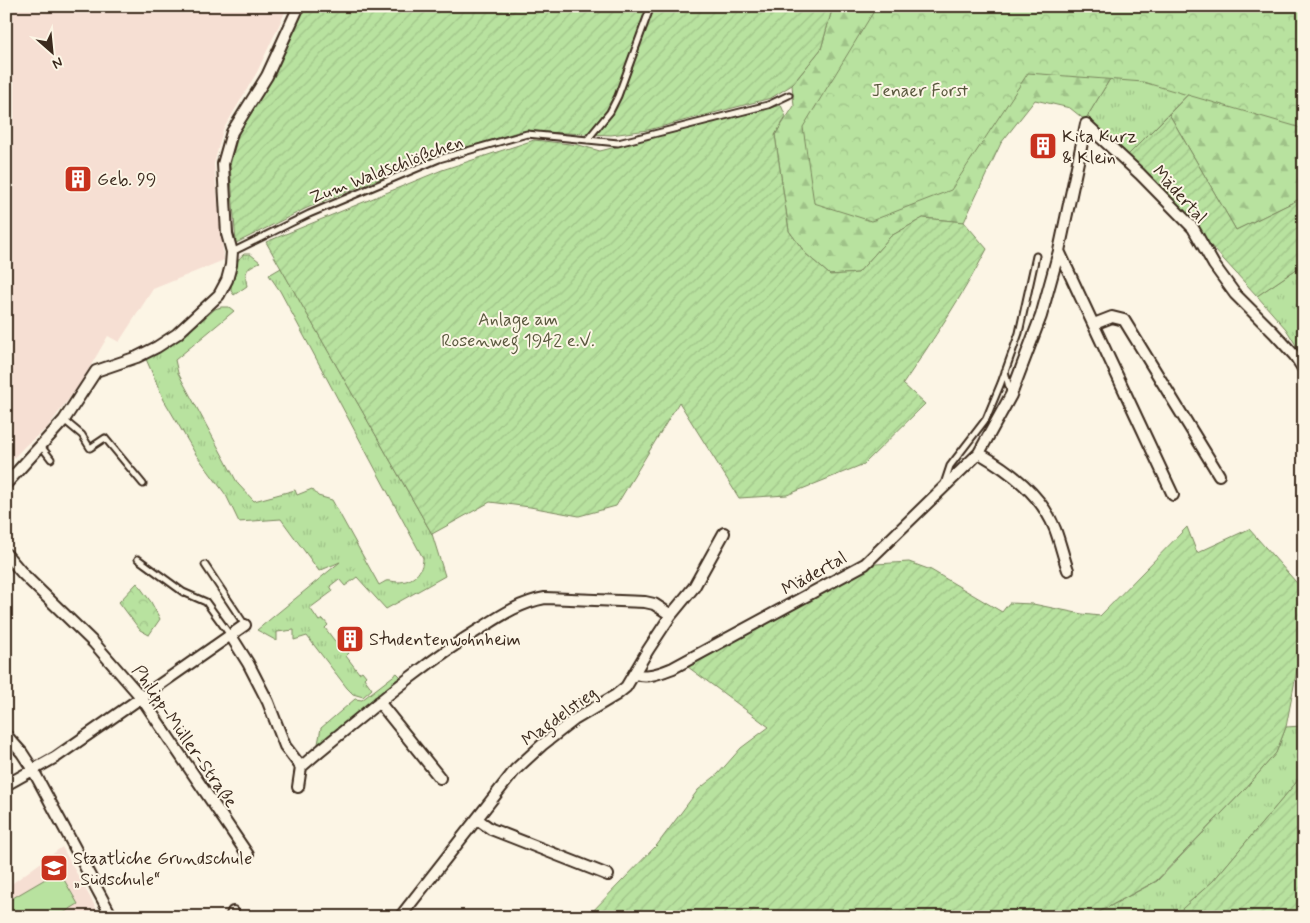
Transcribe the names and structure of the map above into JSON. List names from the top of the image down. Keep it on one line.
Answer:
{"streets":{"street":["Mädertal","Magdelstieg","Philipp-Müller-Straße"],"lane":["Zum Waldschlößchen"]},"crossings":[["Mädertal","Magdelstieg"]],"parks":["Jenaer Forst","Anlage am Rosenweg 1942 e.V."],"places":{"building":["Kita Kurz & Klein","Geb. 99","Studentenwohnheim"],"school or university":["Staatliche Grundschule „Südschule“"]},"north":"bottom right"}
